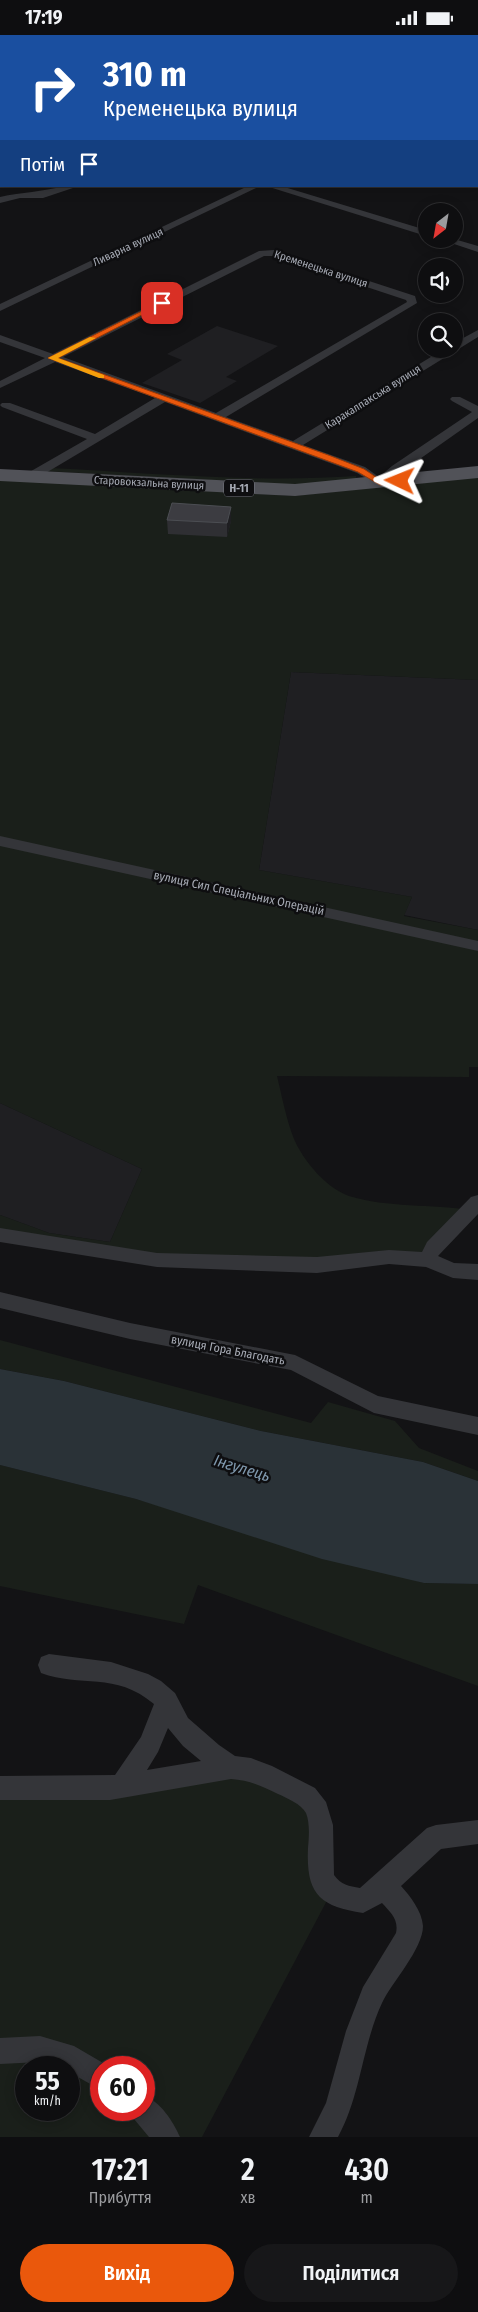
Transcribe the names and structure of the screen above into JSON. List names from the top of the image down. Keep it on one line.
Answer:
{"streets":{"main road":["Старовокзальна вулиця","Н-11"],"street":["Ливарна вулиця","Кременецька вулиця","Каракалпакська вулиця","вулиця Сил Спеціальних Операцій","вулиця Гора Благодать"]},"water":["Інгулець"],"north":"bottom left","page":{"status":"17:19","turn":["310 m","Кременецька вулиця"],"then":"Потім","speed":"55 km/h","limit":"60","eta":["17:21","Прибуття","2","хв","430","m"],"buttons":["Вихід","Поділитися"]}}
